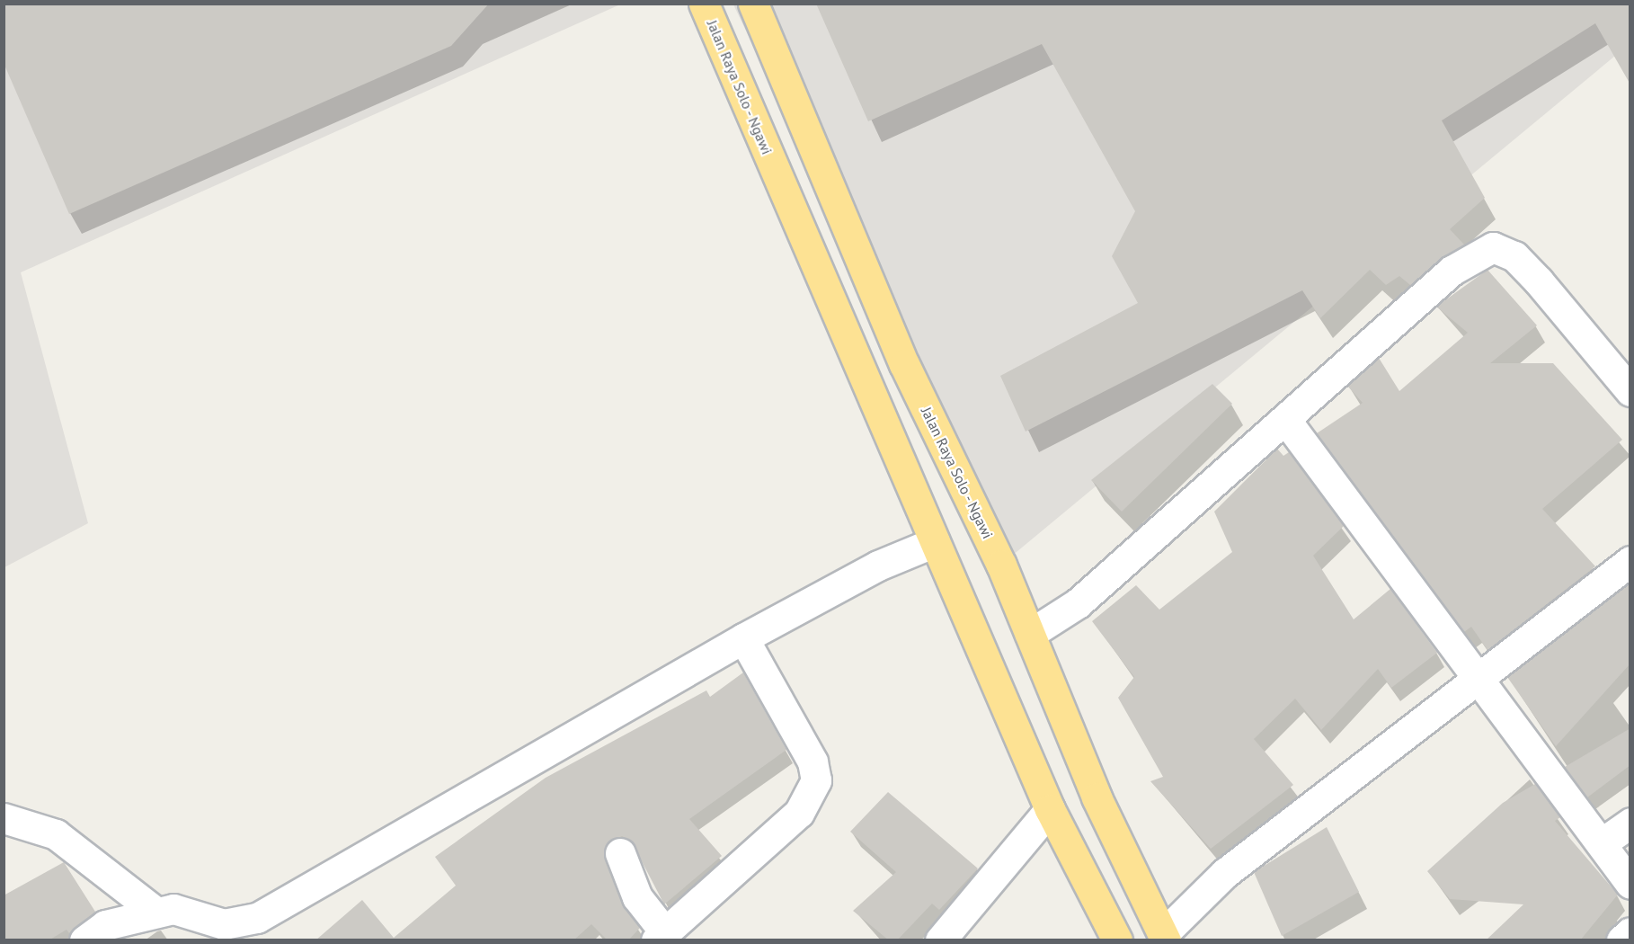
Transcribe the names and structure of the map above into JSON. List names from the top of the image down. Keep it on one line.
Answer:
{"streets":{"highway":["Jalan Raya Solo - Ngawi"]}}
